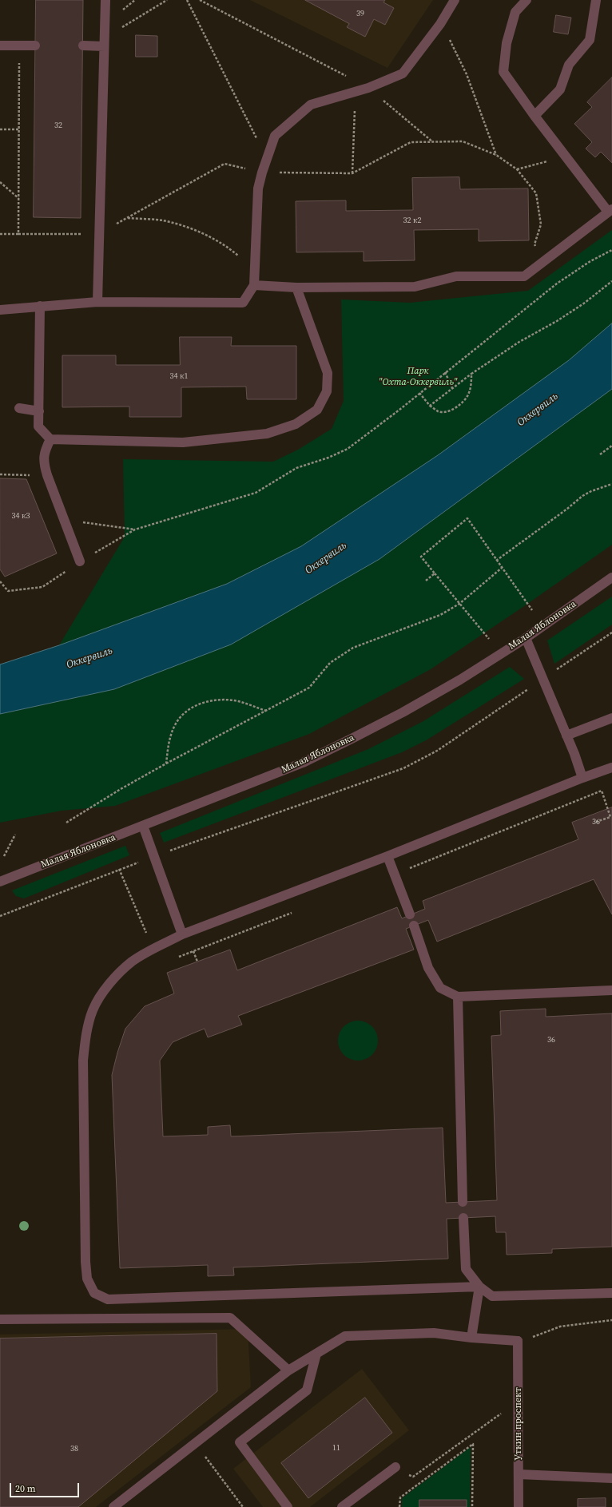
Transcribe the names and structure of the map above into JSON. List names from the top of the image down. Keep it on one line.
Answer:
{"streets":{"street":["Малая Яблоновка","Уткин проспект"]},"water":["Оккервиль"],"parks":["Парк \"Охта-Оккервиль\""],"house_numbers":["39","32","32 к2","34 к1","34 к3","36","36","11","38"],"scale_bar":"20 m"}
